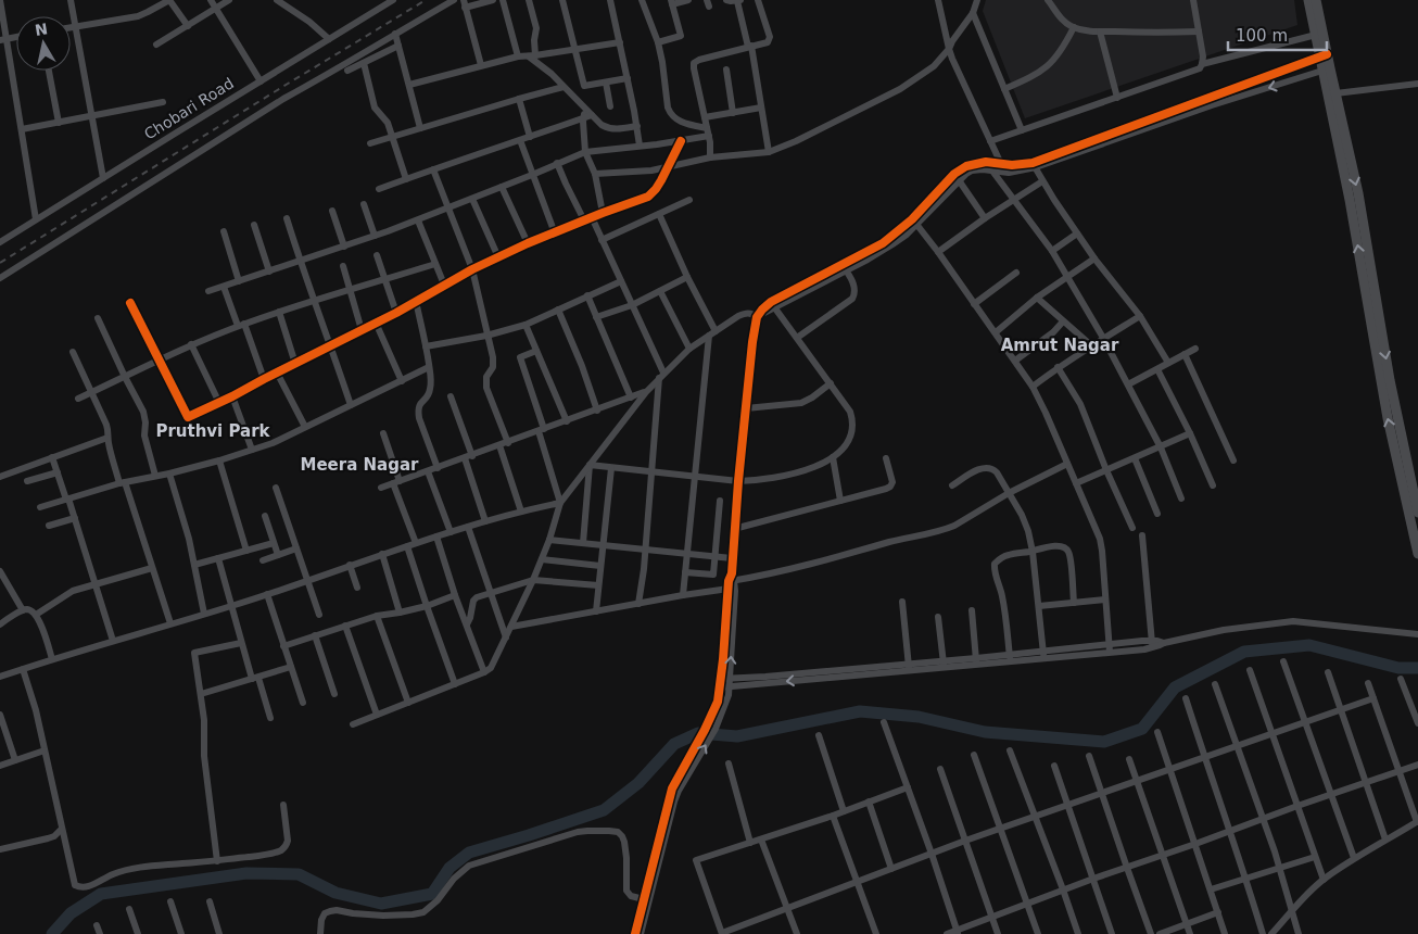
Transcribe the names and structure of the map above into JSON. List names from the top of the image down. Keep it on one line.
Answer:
{"streets":{"street":["Chobari Road"]},"districts":["Amrut Nagar","Pruthvi Park","Meera Nagar"],"scale_bar":"100 m","north":"top"}
